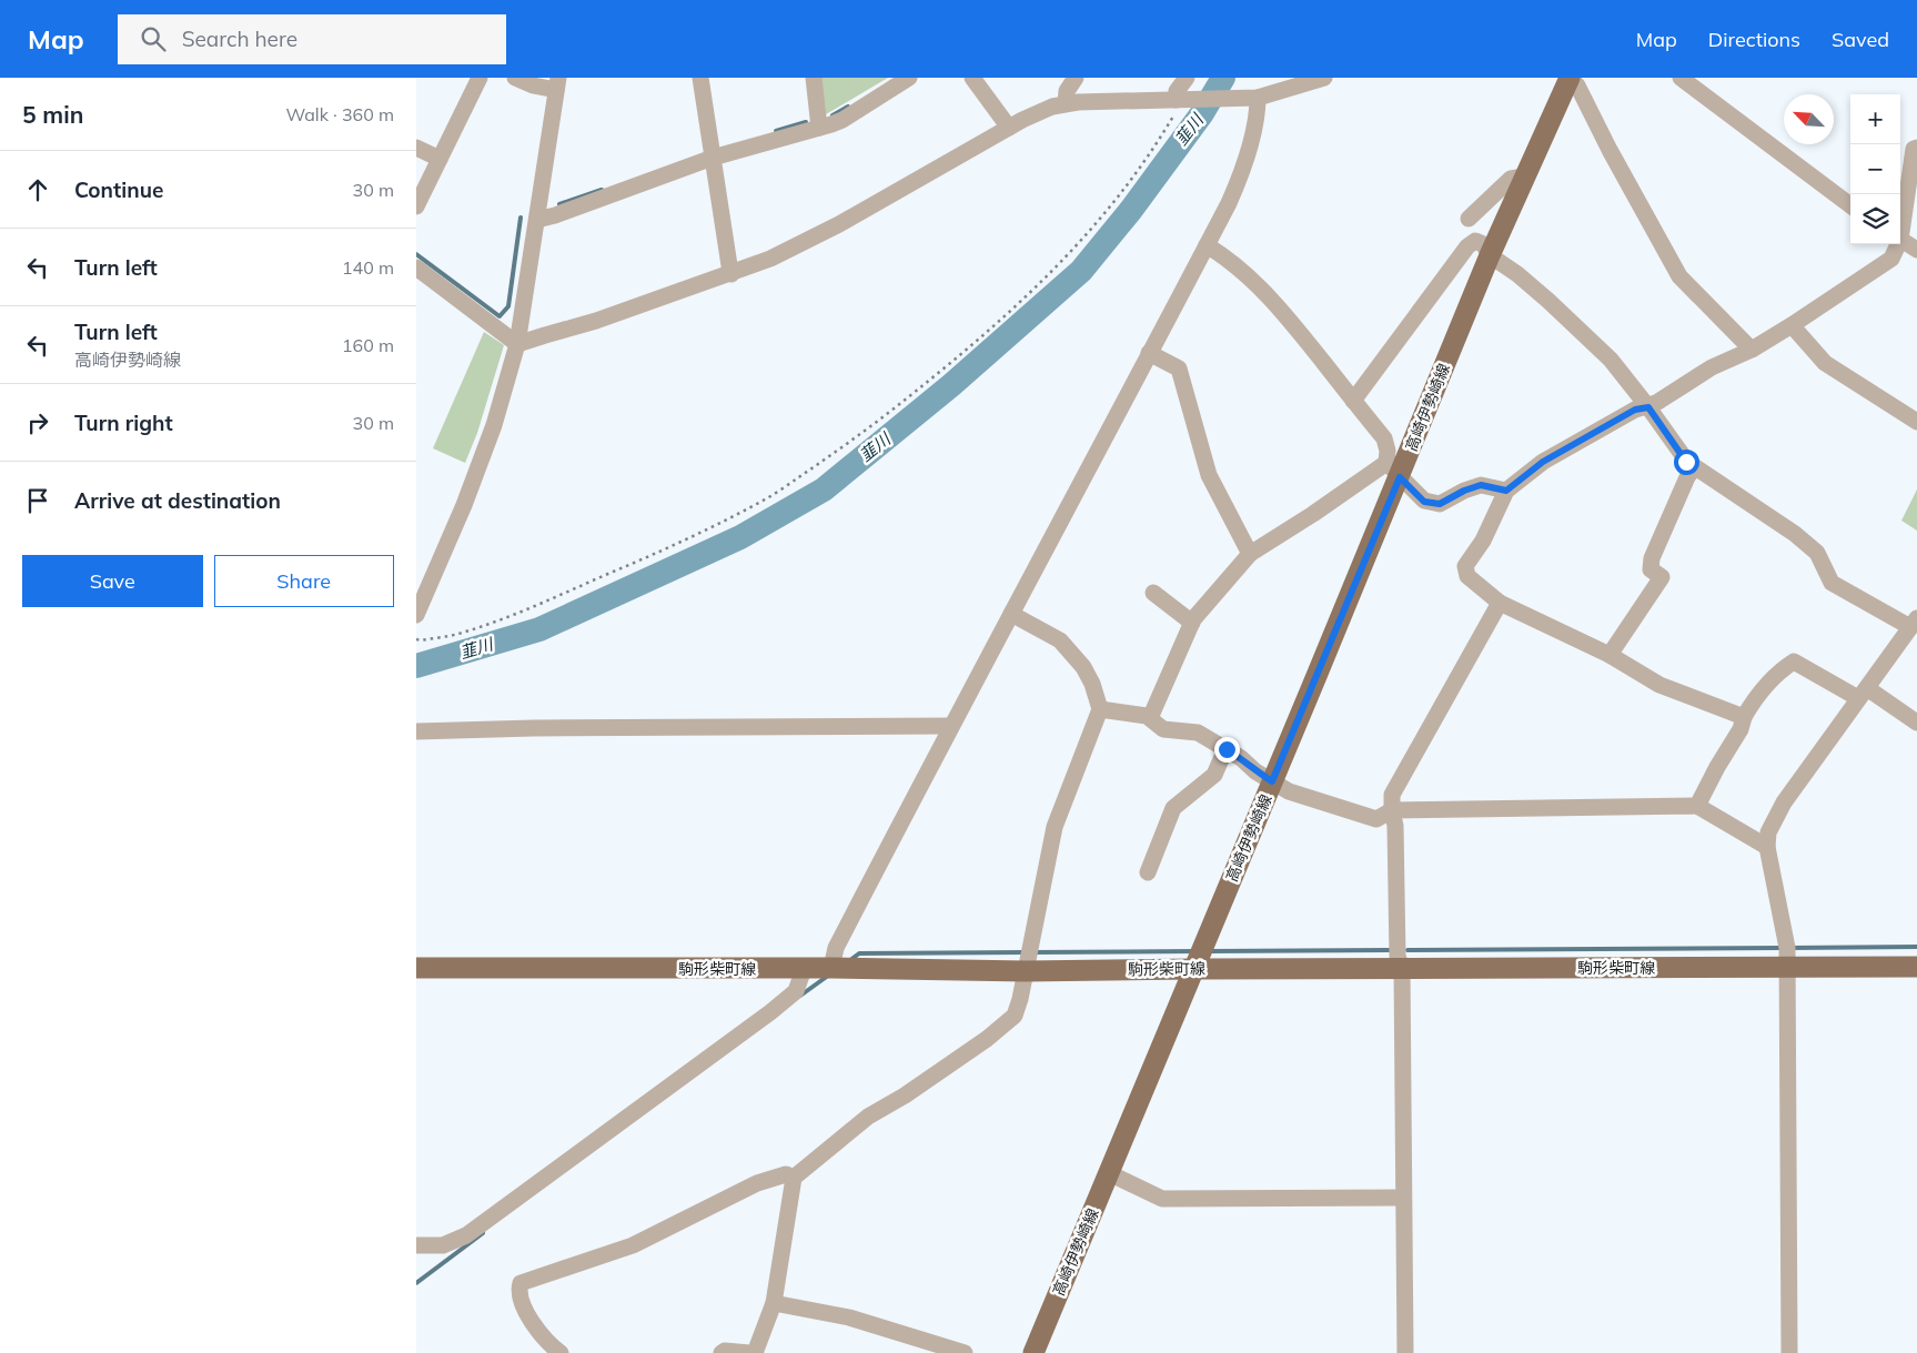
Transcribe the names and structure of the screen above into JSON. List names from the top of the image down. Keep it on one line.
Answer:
{"streets":{"main road":["高崎伊勢崎線","駒形柴町線"]},"crossings":[["高崎伊勢崎線","駒形柴町線"]],"water":["韮川"],"north":"top left","page":{"header":"Map","search":"Search here","nav":["Map","Directions","Saved"],"heading":["5 min","Walk · 360 m"],"map_buttons":["+","−"],"list":[["Continue","30 m"],["Turn left","140 m"],["Turn left","高崎伊勢崎線","160 m"],["Turn right","30 m"],"Arrive at destination"],"buttons":["Save","Share"]}}
